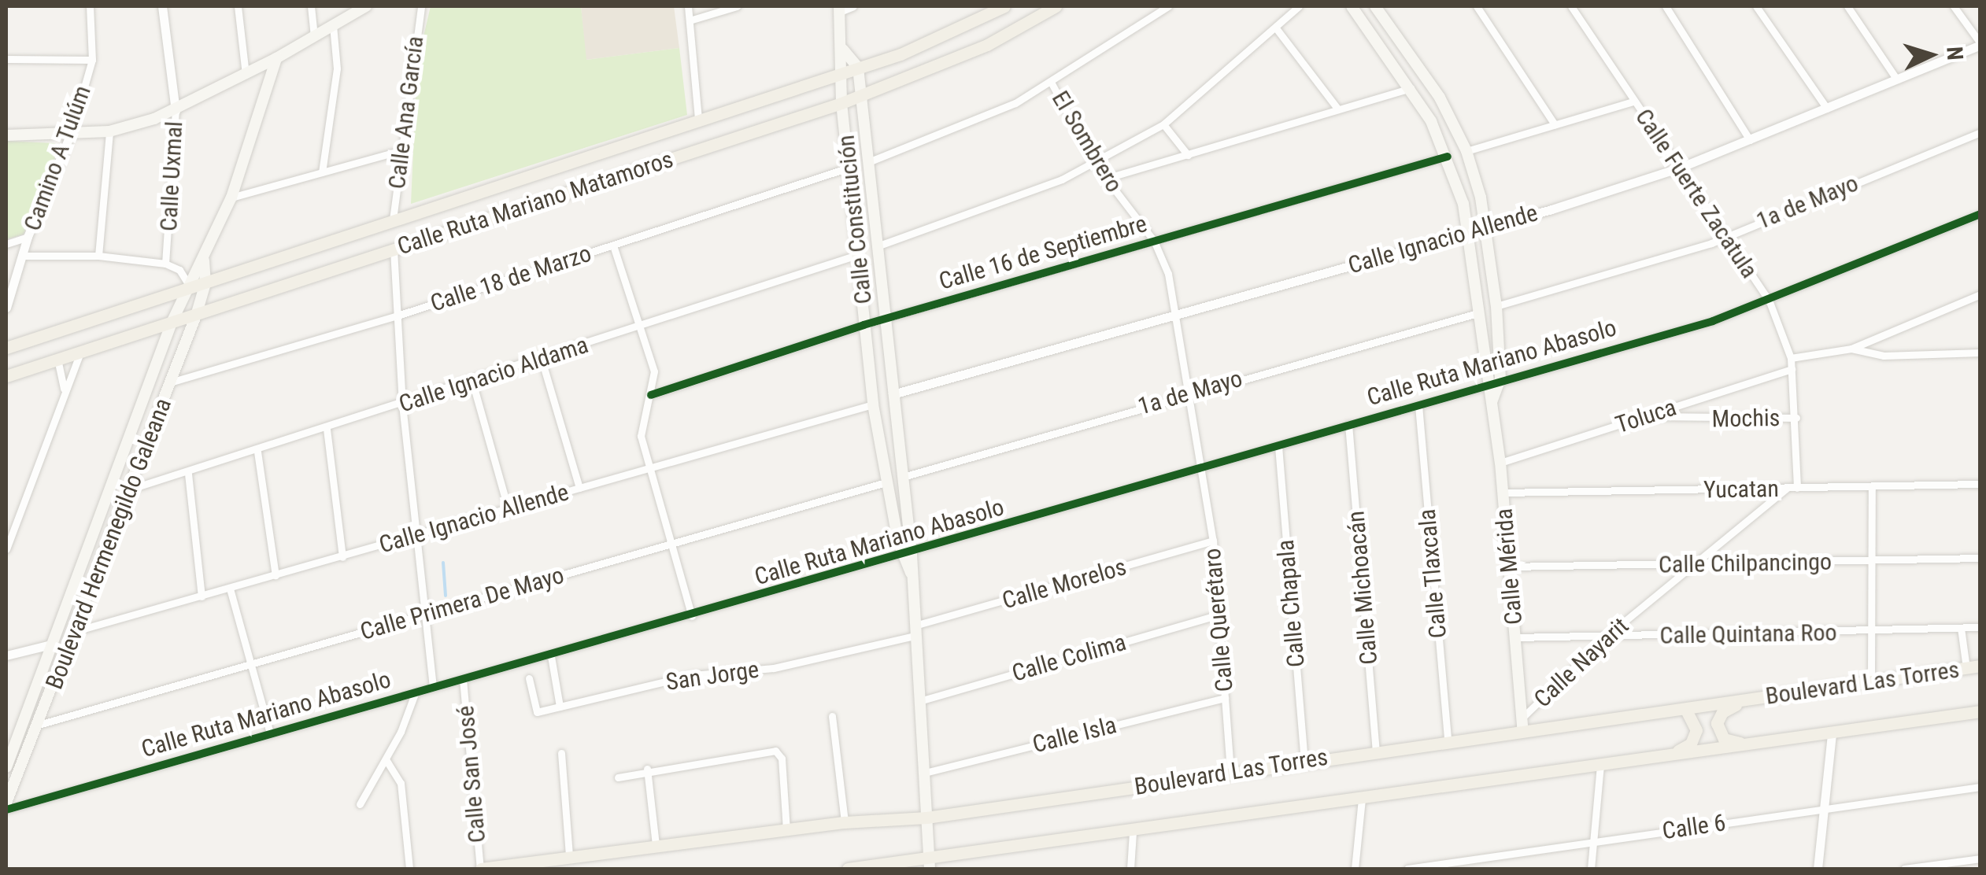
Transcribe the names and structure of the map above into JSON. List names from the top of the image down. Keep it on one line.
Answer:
{"streets":{"main road":["Calle Ruta Mariano Matamoros","Calle Constitución","Boulevard Hermenegildo Galeana","Calle Mérida","Boulevard Las Torres"],"street":["Calle Ana García","El Sombrero","Camino A Tulúm","Calle Uxmal","Calle Fuerte Zacatula","1a de Mayo","Calle Ignacio Allende","Calle 16 de Septiembre","Calle 18 de Marzo","Calle Ruta Mariano Abasolo","Calle Ignacio Aldama","Toluca","Mochis","Yucatan","Calle Chilpancingo","Calle Tlaxcala","Calle Morelos","Calle Michoacán","Calle Primera De Mayo","Calle Chapala","Calle Querétaro","Calle Quintana Roo","Calle Colima","Calle Nayarit","San Jorge","Calle Isla","Calle San José","Calle 6"]},"crossings":[["Calle Ana García","Calle Ruta Mariano Matamoros"],["El Sombrero","1a de Mayo"],["El Sombrero","Calle Ignacio Allende"],["El Sombrero","Calle 16 de Septiembre"],["El Sombrero","Calle Ruta Mariano Abasolo"],["El Sombrero","Calle Querétaro"],["Calle Uxmal","Calle Ruta Mariano Matamoros"],["Calle Uxmal","Boulevard Hermenegildo Galeana"],["Calle Fuerte Zacatula","1a de Mayo"],["Calle Fuerte Zacatula","Calle Ignacio Allende"],["Calle Fuerte Zacatula","Calle Ruta Mariano Abasolo"],["Calle Fuerte Zacatula","Toluca"],["Calle Fuerte Zacatula","Mochis"],["Calle Fuerte Zacatula","Yucatan"],["1a de Mayo","Calle Constitución"],["Calle Ruta Mariano Matamoros","Calle Constitución"],["Calle Ruta Mariano Matamoros","Boulevard Hermenegildo Galeana"],["Calle Constitución","Calle Ignacio Allende"],["Calle Constitución","Calle 16 de Septiembre"],["Calle Constitución","Calle 18 de Marzo"],["Calle Constitución","Calle Ruta Mariano Abasolo"],["Calle Constitución","Calle Ignacio Aldama"],["Calle Constitución","Calle Morelos"],["Calle Constitución","Calle Primera De Mayo"],["Calle Constitución","Calle Colima"],["Calle Constitución","San Jorge"],["Calle Constitución","Boulevard Las Torres"],["Calle Constitución","Calle Isla"],["Calle Ignacio Allende","Boulevard Hermenegildo Galeana"],["Calle 18 de Marzo","Boulevard Hermenegildo Galeana"],["Calle Ruta Mariano Abasolo","Calle Mérida"],["Calle Ruta Mariano Abasolo","Calle Tlaxcala"],["Calle Ruta Mariano Abasolo","Calle Michoacán"],["Calle Ruta Mariano Abasolo","Calle Chapala"],["Calle Ruta Mariano Abasolo","Calle Querétaro"],["Calle Ruta Mariano Abasolo","Calle San José"],["Calle Ignacio Aldama","Boulevard Hermenegildo Galeana"],["Toluca","Mochis"],["Toluca","Calle Mérida"],["Yucatan","Calle Mérida"],["Yucatan","Calle Nayarit"],["Boulevard Hermenegildo Galeana","Calle Primera De Mayo"],["Calle Chilpancingo","Calle Mérida"],["Calle Chilpancingo","Calle Nayarit"],["Calle Mérida","Calle Quintana Roo"],["Calle Mérida","Calle Nayarit"],["Calle Mérida","Boulevard Las Torres"],["Calle Tlaxcala","Boulevard Las Torres"],["Calle Morelos","Calle Querétaro"],["Calle Morelos","San Jorge"],["Calle Michoacán","Boulevard Las Torres"],["Calle Chapala","Boulevard Las Torres"],["Calle Querétaro","Calle Colima"],["Calle Querétaro","Boulevard Las Torres"],["Calle Querétaro","Calle Isla"],["Calle Quintana Roo","Calle Nayarit"],["Boulevard Las Torres","Calle San José"]],"north":"right"}
